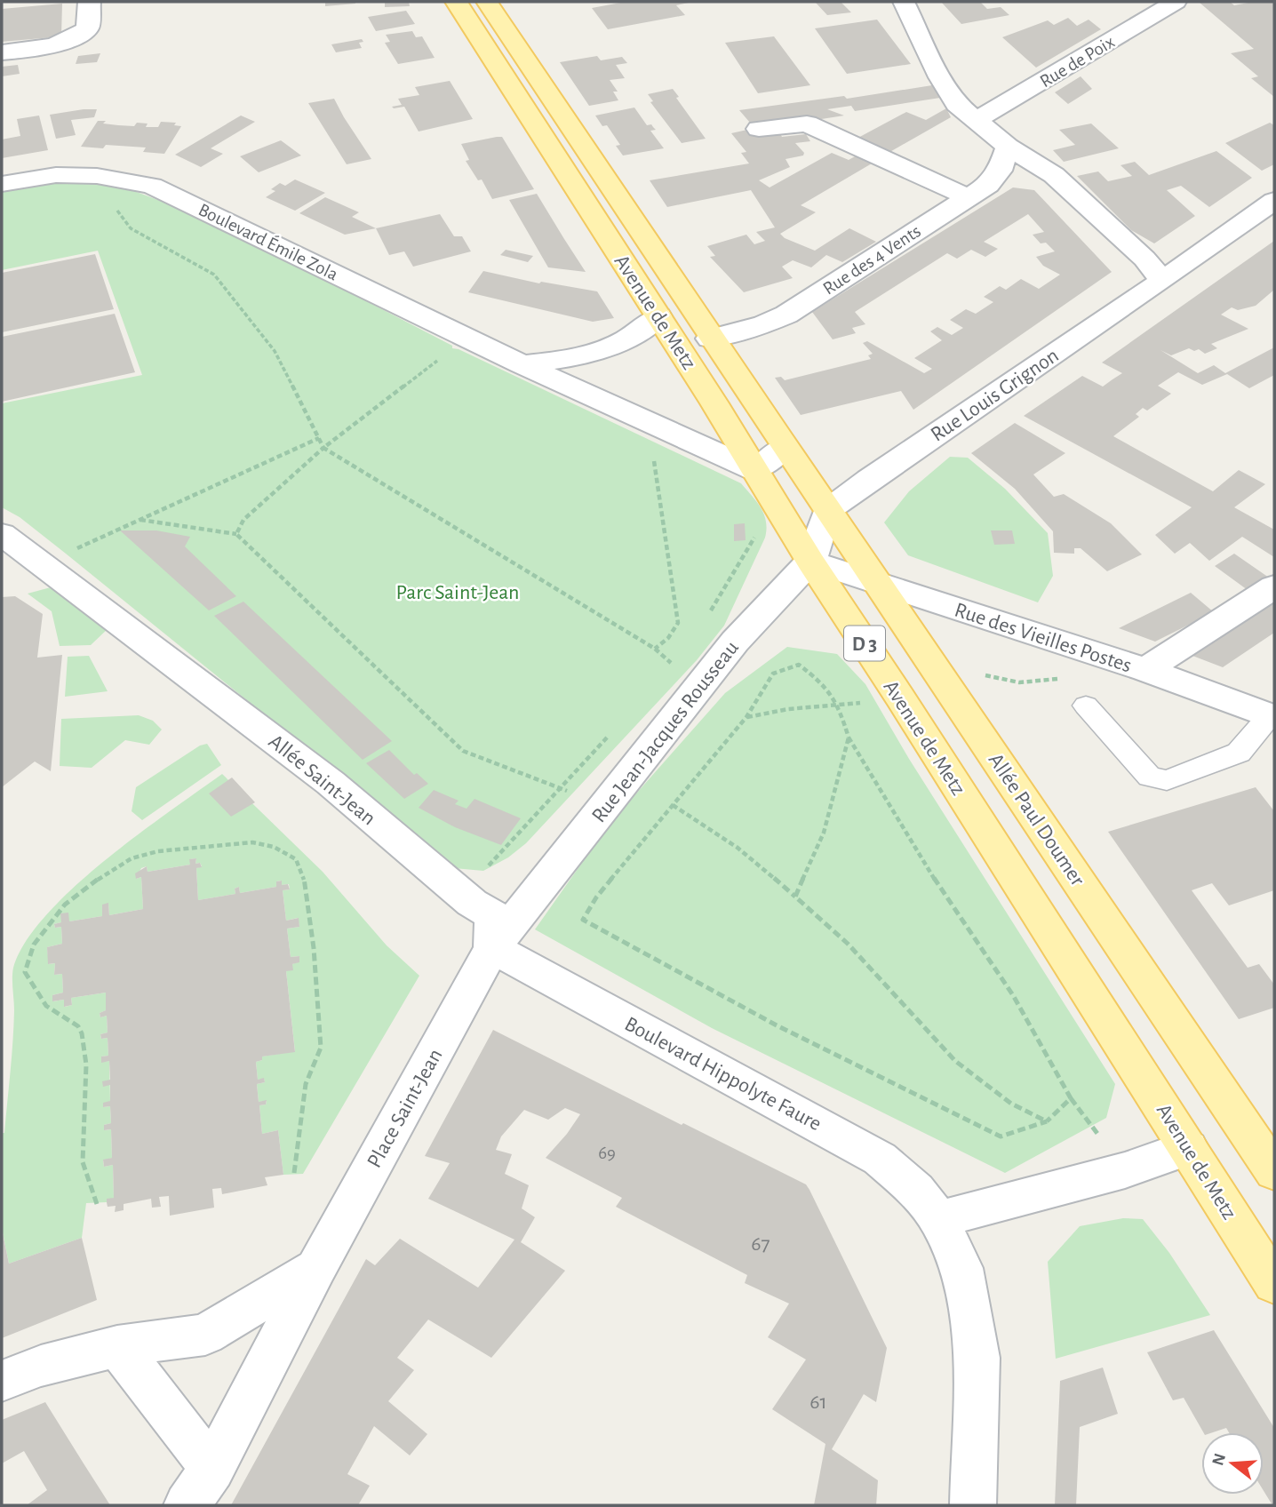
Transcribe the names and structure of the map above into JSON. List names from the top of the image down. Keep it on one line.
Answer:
{"streets":{"main road":["Avenue de Metz","D 3","Allée Paul Doumer"],"street":["Rue de Poix","Boulevard Émile Zola","Rue des 4 Vents","Rue Louis Grignon","Rue des Vieilles Postes","Rue Jean-Jacques Rousseau","Allée Saint-Jean","Boulevard Hippolyte Faure","Place Saint-Jean"]},"crossings":[["Boulevard Émile Zola","Avenue de Metz"],["Rue des 4 Vents","Avenue de Metz"],["Avenue de Metz","Rue des Vieilles Postes"],["Avenue de Metz","Rue Jean-Jacques Rousseau"],["Avenue de Metz","Allée Paul Doumer"],["Rue Louis Grignon","Rue Jean-Jacques Rousseau"],["Rue Louis Grignon","Allée Paul Doumer"],["Rue des Vieilles Postes","Rue Jean-Jacques Rousseau"],["Rue des Vieilles Postes","Allée Paul Doumer"],["Rue Jean-Jacques Rousseau","Allée Saint-Jean"],["Rue Jean-Jacques Rousseau","Allée Paul Doumer"],["Rue Jean-Jacques Rousseau","Boulevard Hippolyte Faure"],["Rue Jean-Jacques Rousseau","Place Saint-Jean"],["Allée Saint-Jean","Boulevard Hippolyte Faure"],["Allée Saint-Jean","Place Saint-Jean"],["Boulevard Hippolyte Faure","Place Saint-Jean"]],"parks":["Parc Saint-Jean"],"house_numbers":["69","67","61"],"north":"left"}
